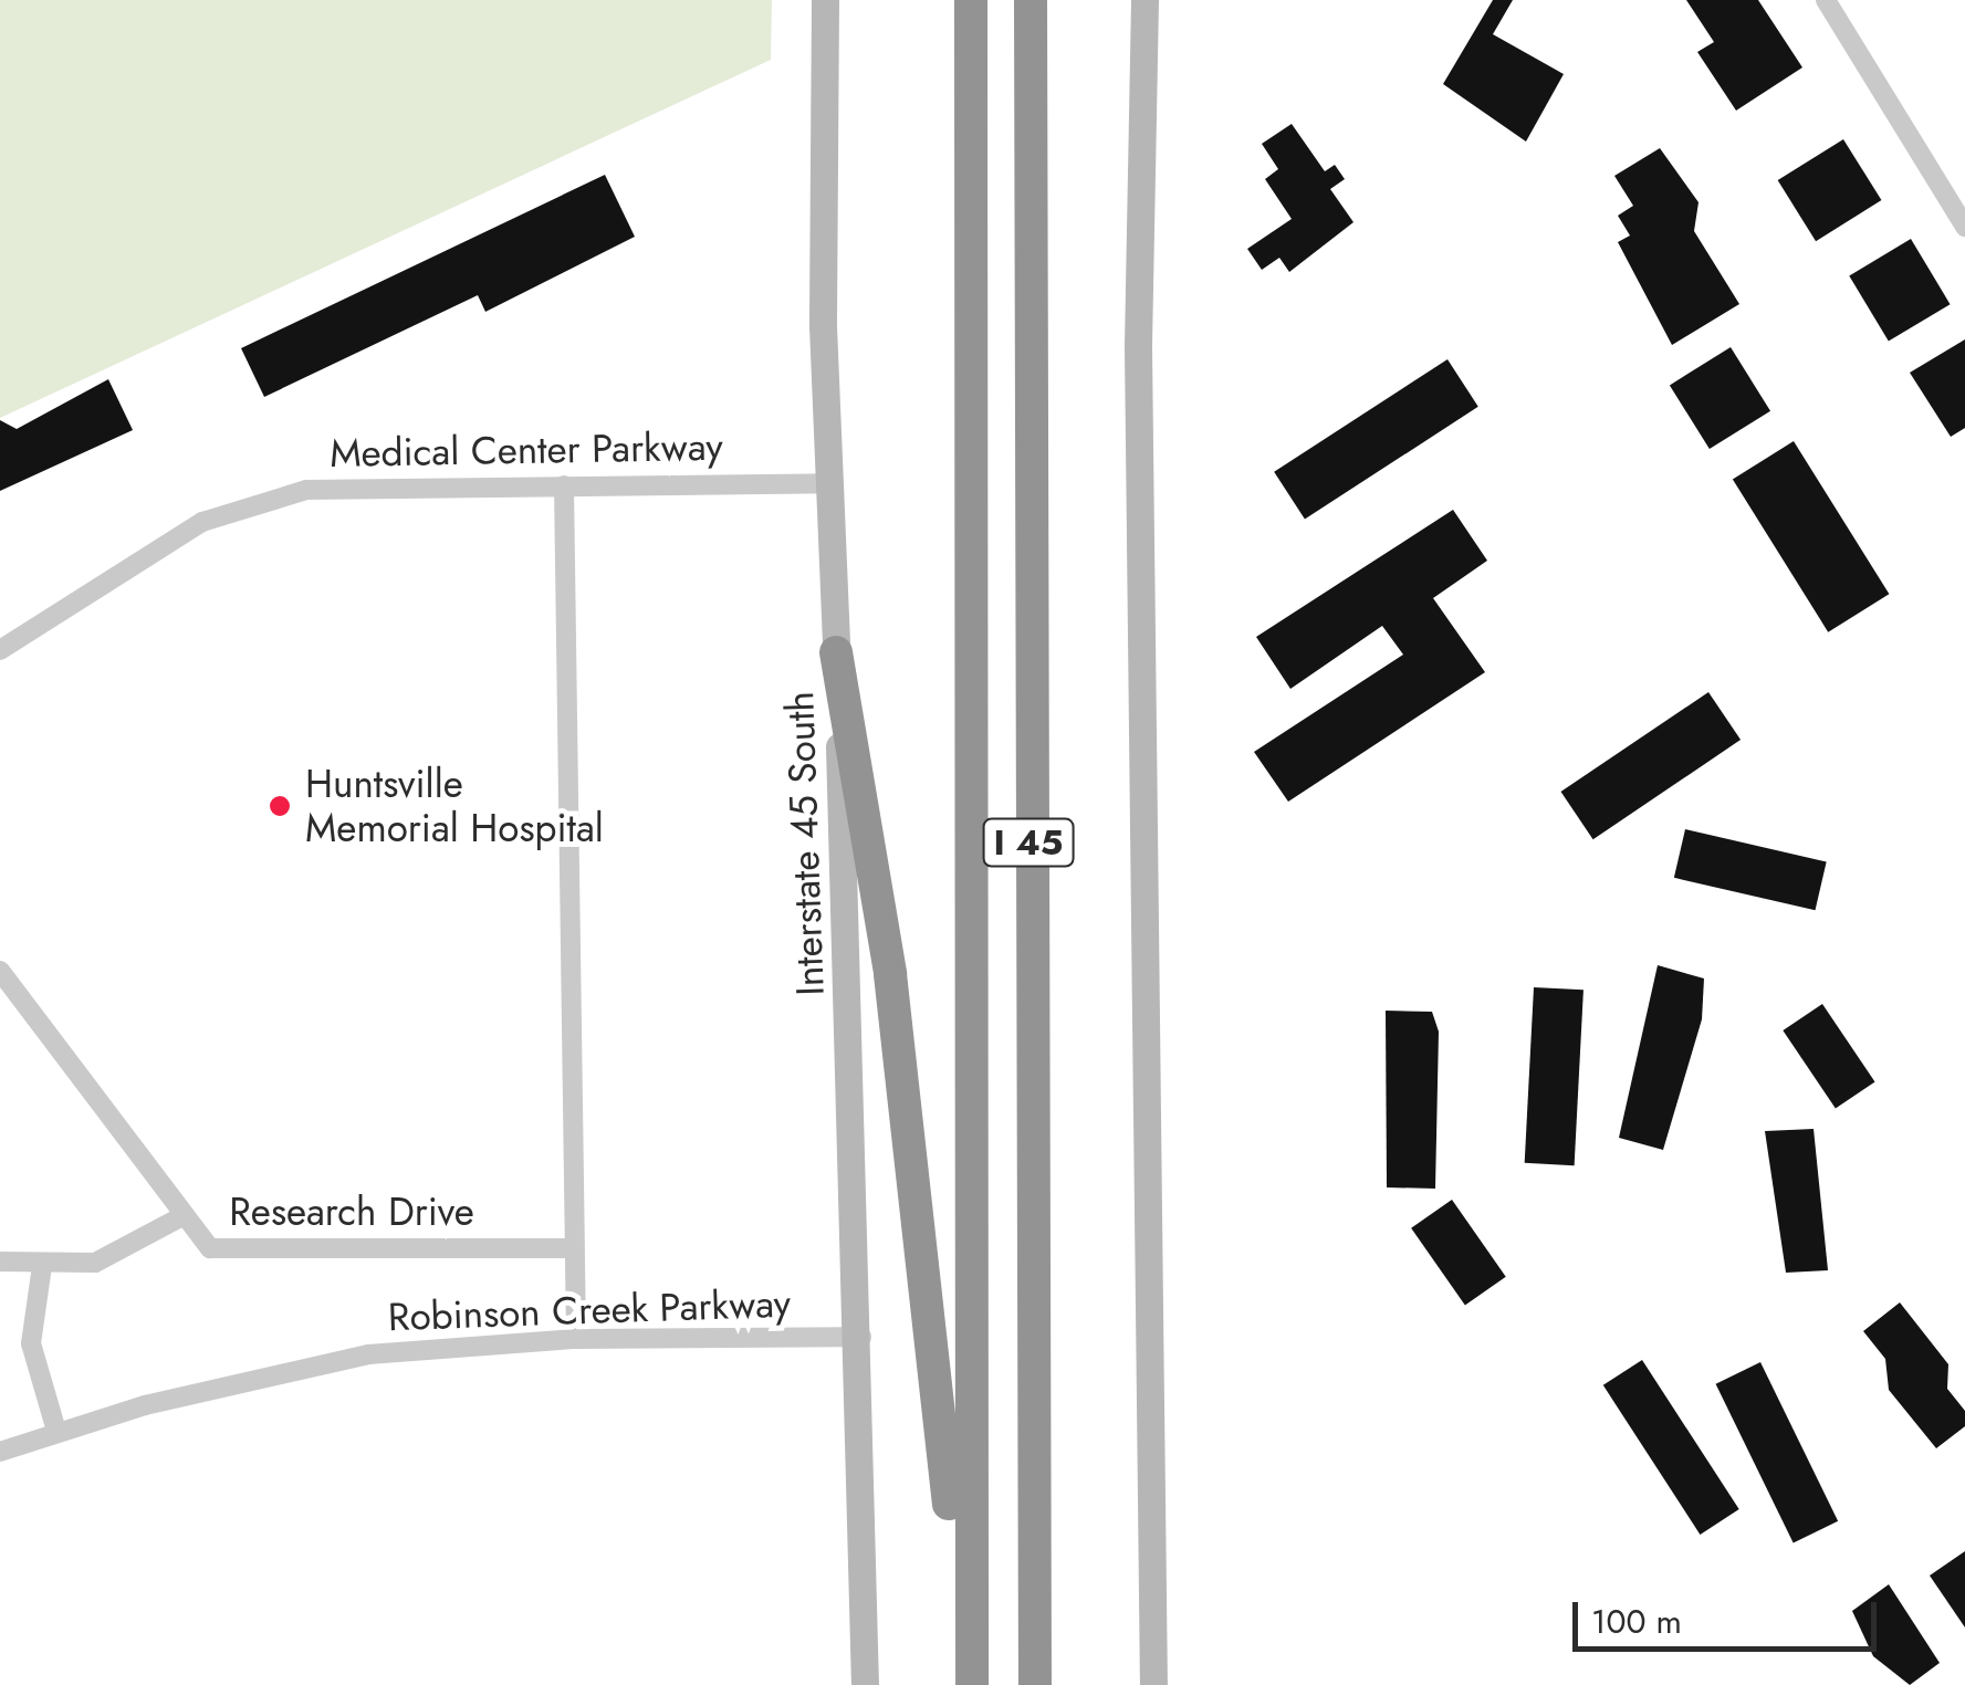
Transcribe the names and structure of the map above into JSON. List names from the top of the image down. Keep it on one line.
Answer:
{"streets":{"highway":["I 45"],"main road":["Interstate 45 South"],"street":["Medical Center Parkway","Research Drive","Robinson Creek Parkway"]},"crossings":[["Medical Center Parkway","Interstate 45 South"],["Interstate 45 South","Robinson Creek Parkway"]],"places":["Huntsville Memorial Hospital"],"scale_bar":"100 m"}
